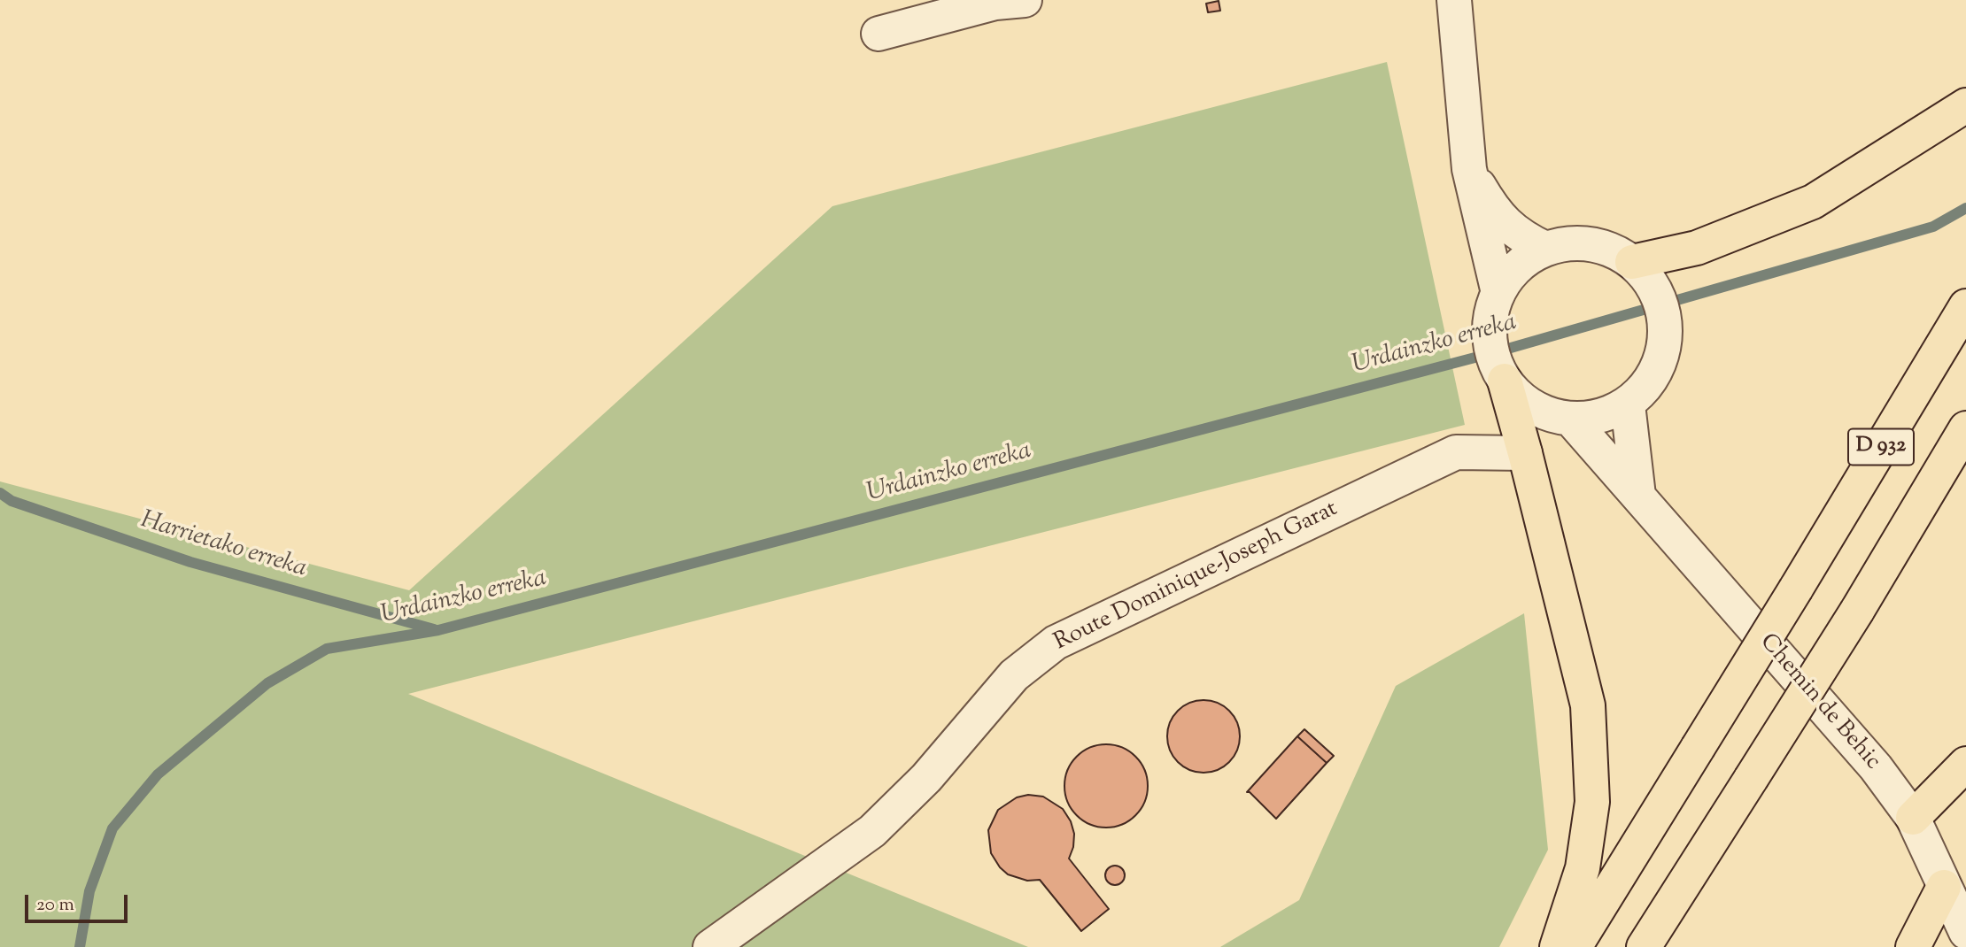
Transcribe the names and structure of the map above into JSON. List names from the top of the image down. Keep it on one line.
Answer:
{"streets":{"highway":["D 932"],"street":["Route Dominique-Joseph Garat","Chemin de Behic"]},"water":["Urdainzko erreka","Harrietako erreka"],"scale_bar":"20 m"}
